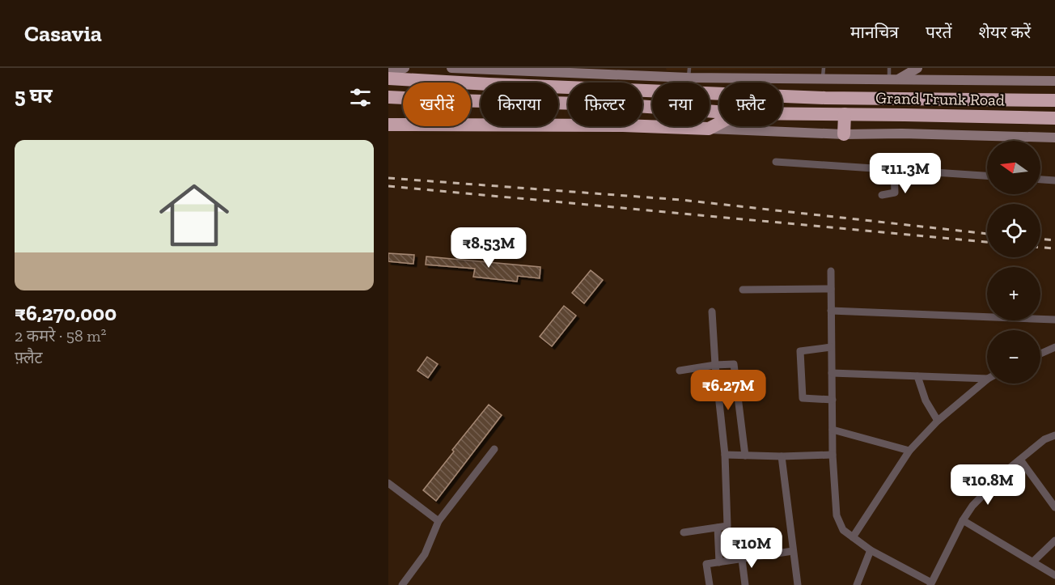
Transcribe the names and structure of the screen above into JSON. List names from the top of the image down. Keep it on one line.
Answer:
{"streets":{"highway":["Grand Trunk Road"]},"north":"left","page":{"header":"Casavia","nav":["मानचित्र","परतें","शेयर करें"],"heading":"5 घर","chip":["खरीदें","किराया","फ़िल्टर","नया","फ़्लैट"],"list":[{"name":"₹6,270,000","note":"2 कमरे · 58 m² · फ़्लैट"}],"map_buttons":["+","−"],"price":["₹11.3M","₹8.53M","₹6.27M","₹10.8M","₹10M"]}}
